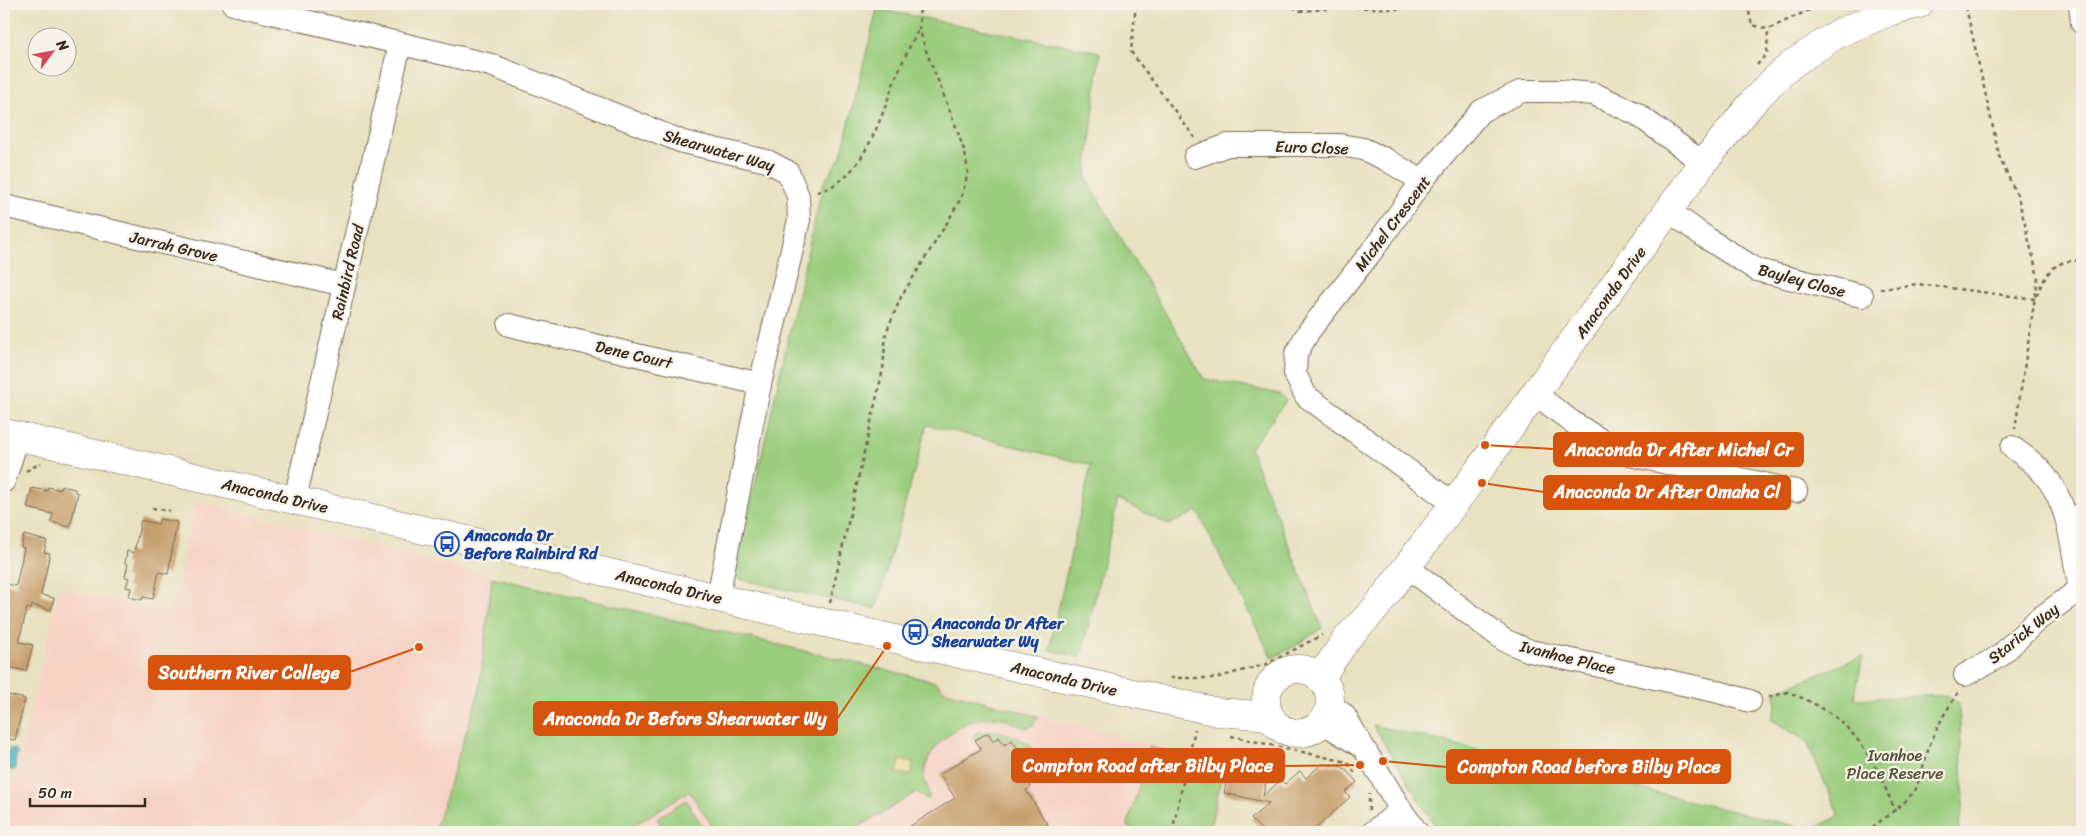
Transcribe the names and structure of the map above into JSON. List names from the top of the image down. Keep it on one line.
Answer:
{"streets":{"main road":["Anaconda Drive"],"street":["Euro Close","Shearwater Way","Michel Crescent","Jarrah Grove","Rainbird Road","Bayley Close","Dene Court","Starick Way","Ivanhoe Place"]},"crossings":[["Euro Close","Michel Crescent"],["Shearwater Way","Rainbird Road"],["Shearwater Way","Anaconda Drive"],["Shearwater Way","Dene Court"],["Michel Crescent","Anaconda Drive"],["Jarrah Grove","Rainbird Road"],["Rainbird Road","Anaconda Drive"],["Bayley Close","Anaconda Drive"],["Anaconda Drive","Ivanhoe Place"]],"parks":["Ivanhoe Place Reserve"],"places":{"other":["Anaconda Dr After Michel Cr","Anaconda Dr After Omaha Cl","Anaconda Dr Before Shearwater Wy","Southern River College","Compton Road before Bilby Place","Compton Road after Bilby Place"],"bus stop":["Anaconda Dr Before Rainbird Rd","Anaconda Dr After Shearwater Wy"]},"scale_bar":"50 m","north":"top right"}
